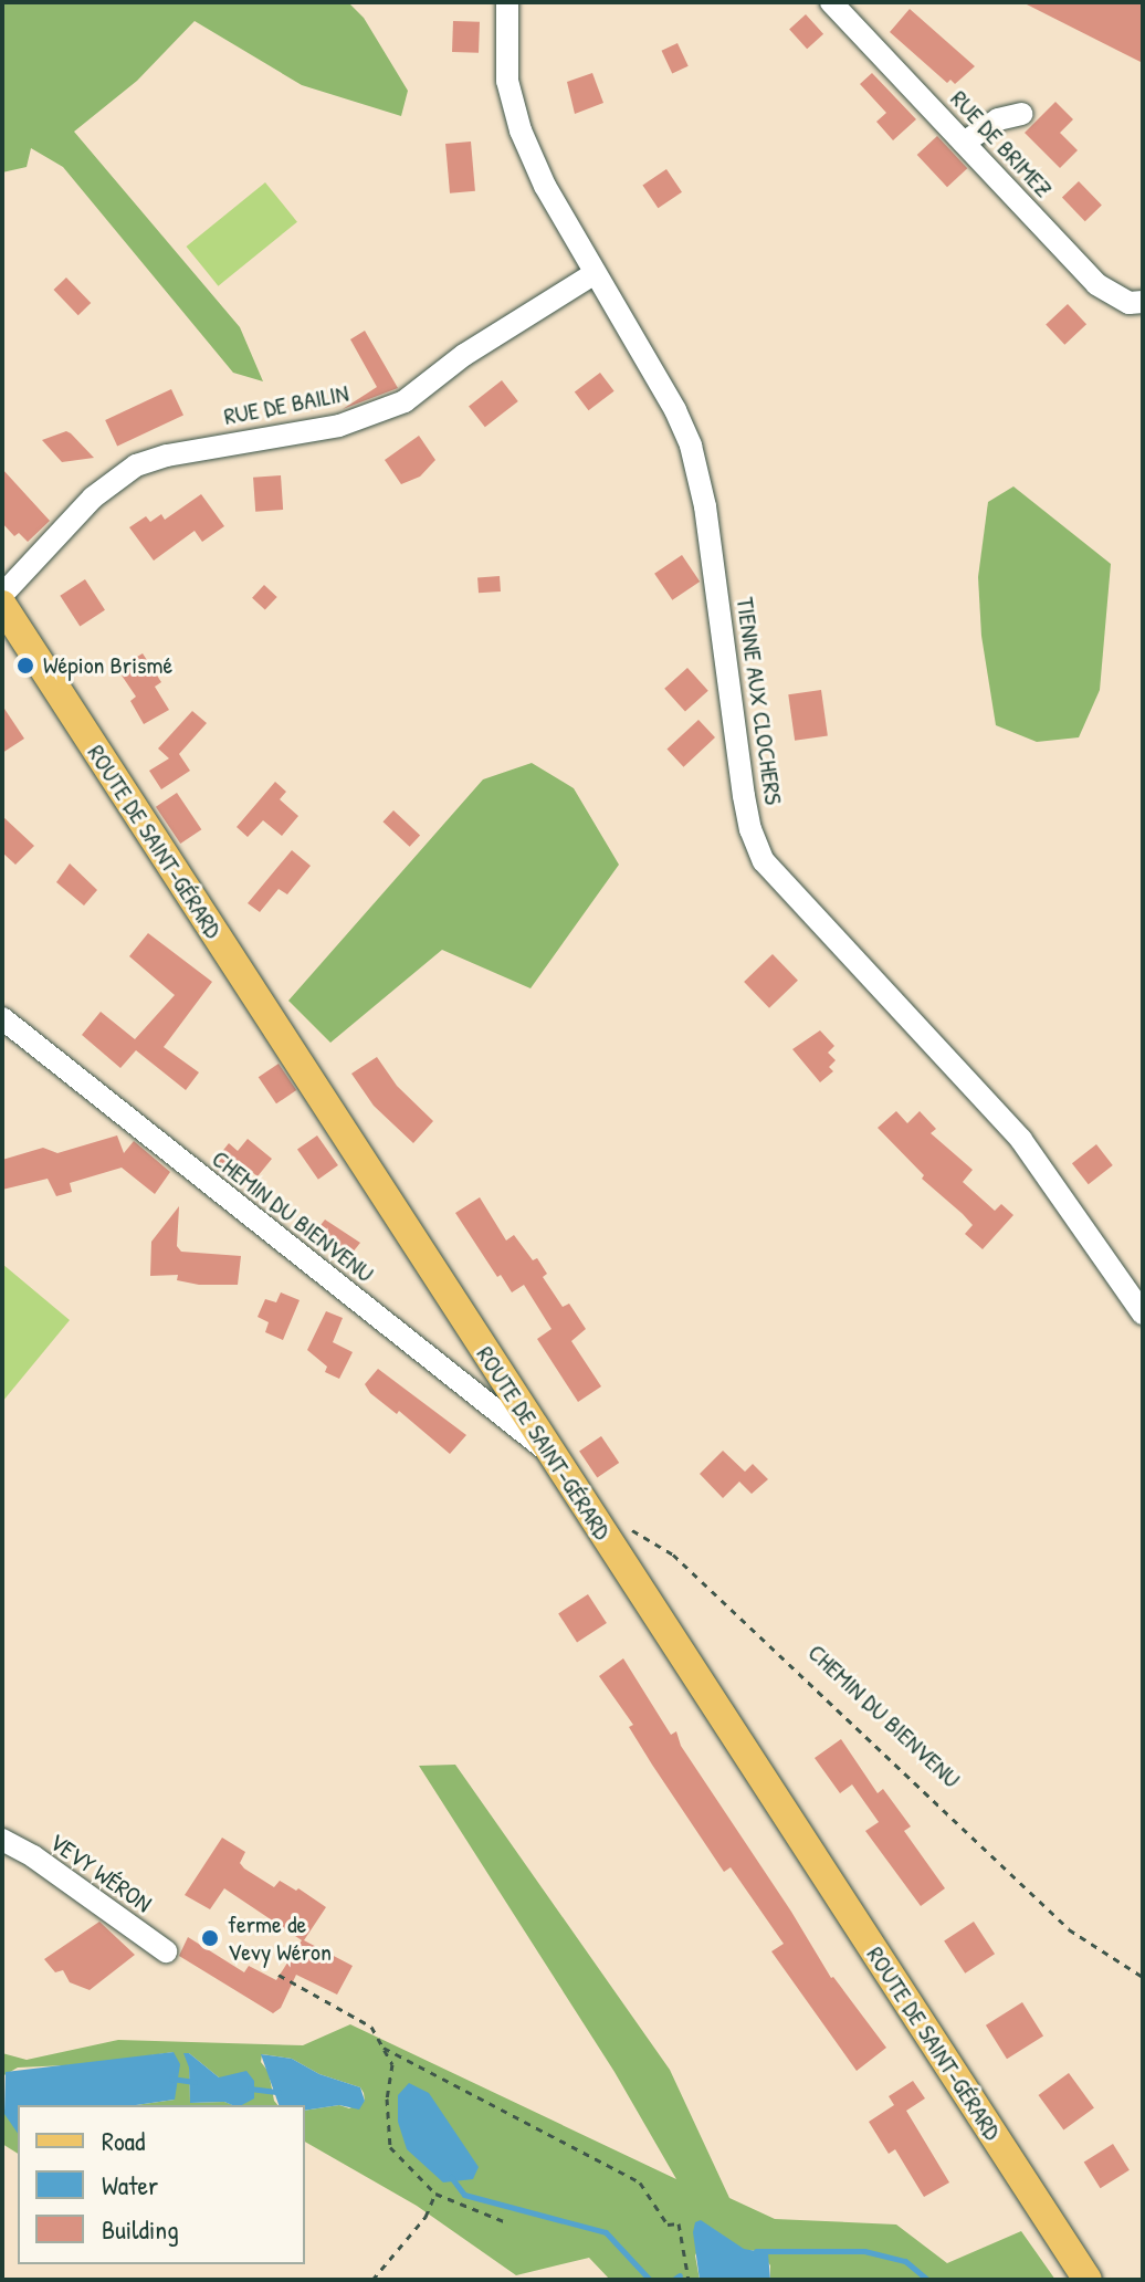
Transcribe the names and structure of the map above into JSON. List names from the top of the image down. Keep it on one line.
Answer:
{"streets":{"main road":["ROUTE DE SAINT-GÉRARD"],"street":["RUE DE BRIMEZ","RUE DE BAILIN","TIENNE AUX CLOCHERS","CHEMIN DU BIENVENU","VEVY WÉRON"]},"crossings":[["RUE DE BAILIN","TIENNE AUX CLOCHERS"],["ROUTE DE SAINT-GÉRARD","CHEMIN DU BIENVENU"]],"places":["Wépion Brismé","ferme de Vevy Wéron"],"legend":["Road","Water","Building"]}
